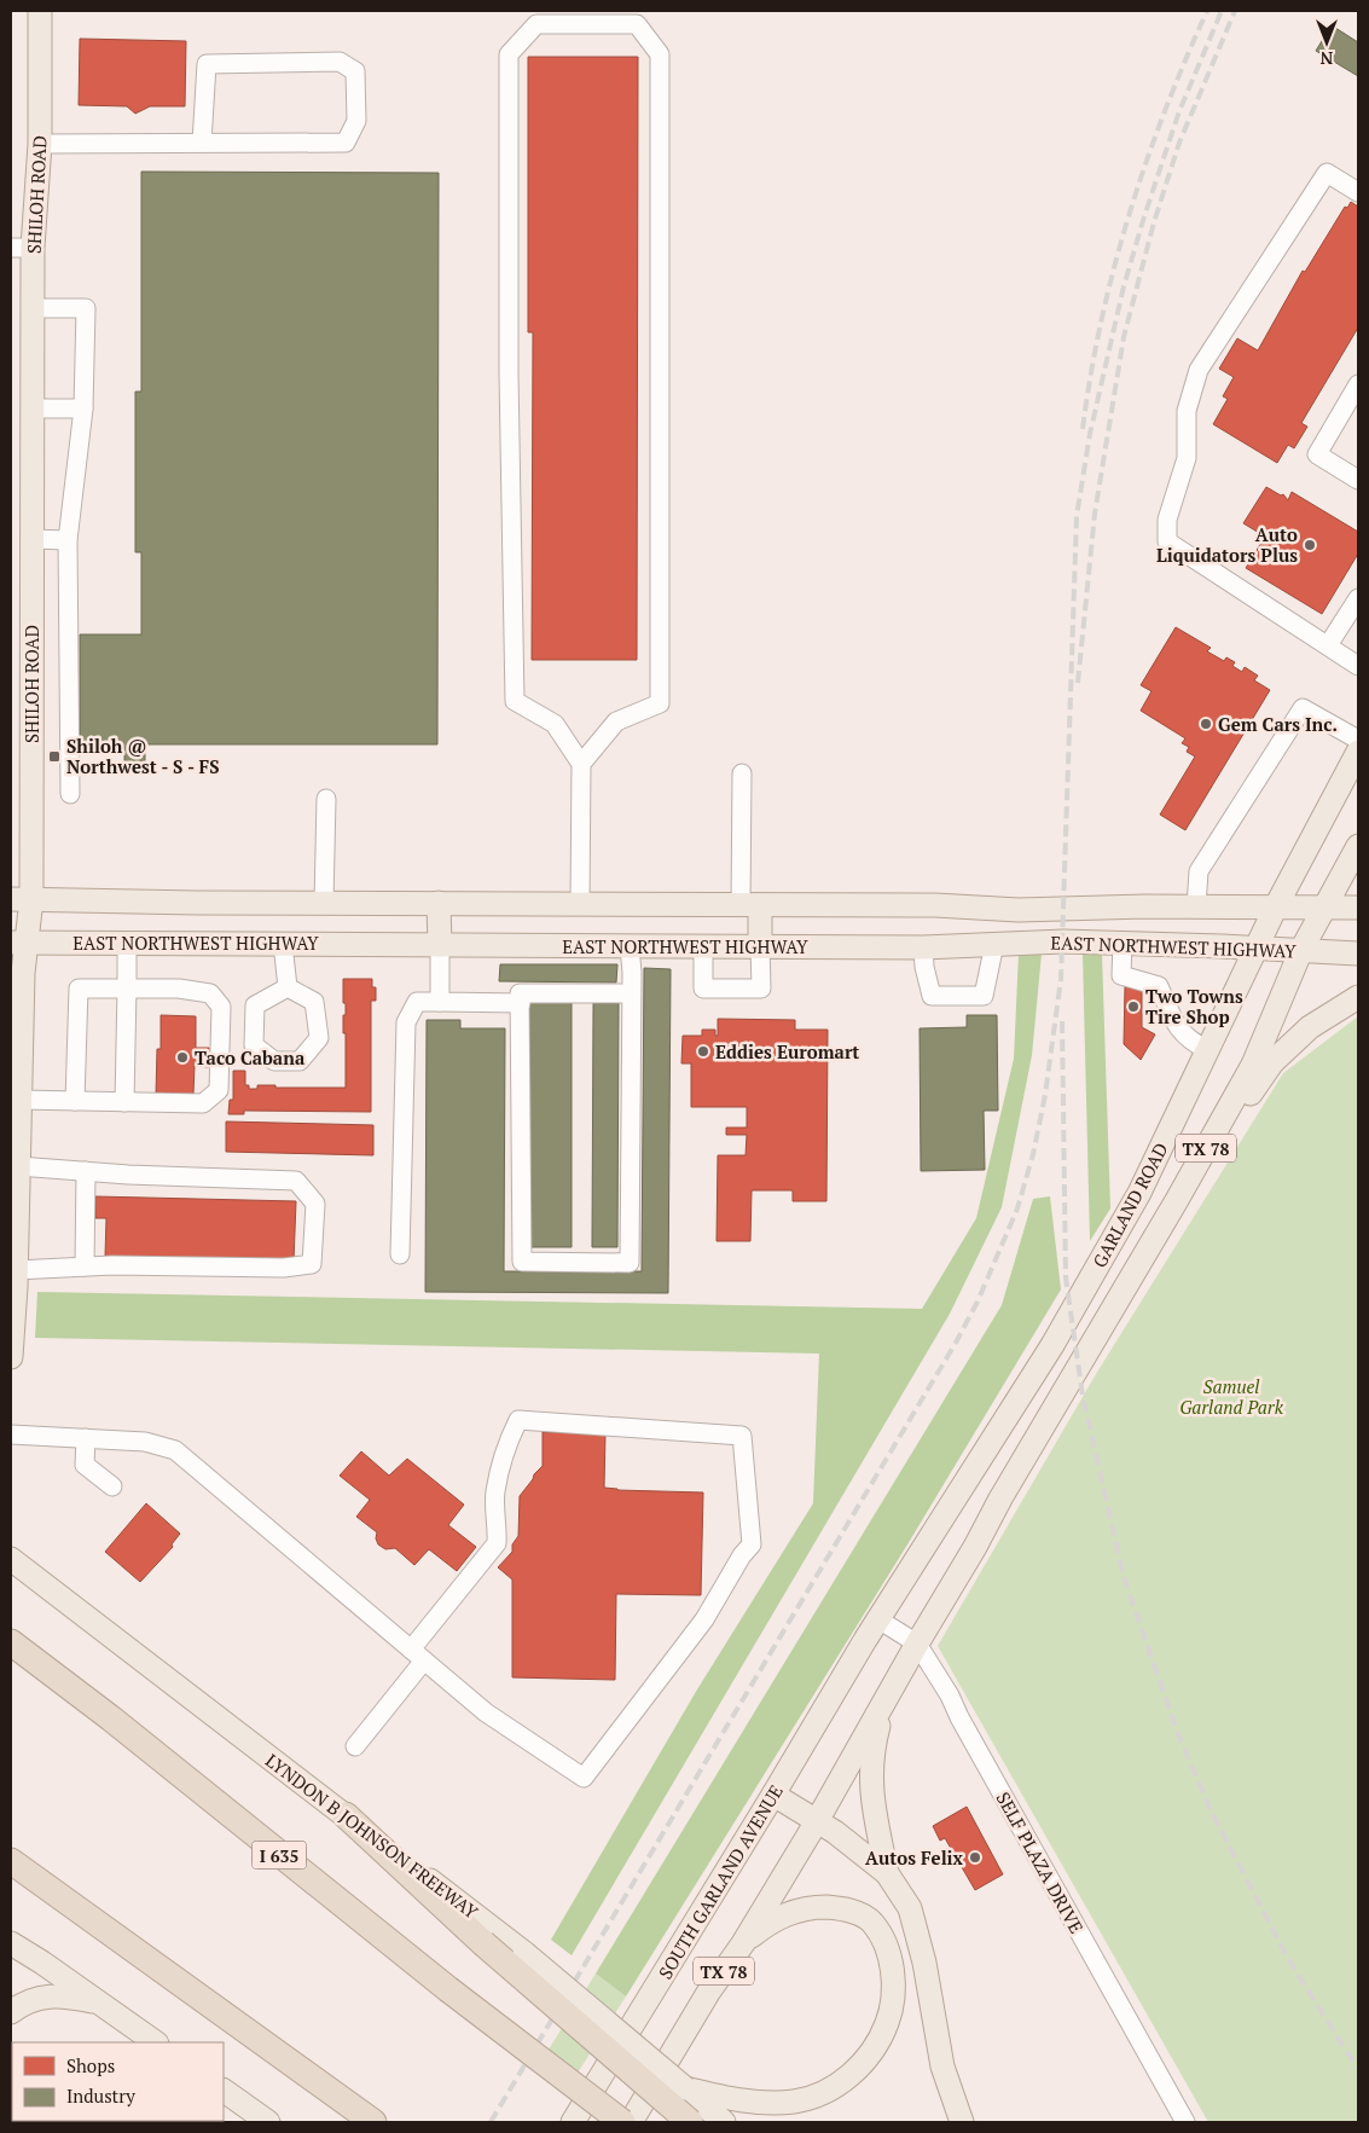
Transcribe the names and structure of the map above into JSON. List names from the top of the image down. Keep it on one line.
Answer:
{"streets":{"highway":["I 635"],"main road":["SHILOH ROAD","EAST NORTHWEST HIGHWAY","TX 78","GARLAND ROAD","LYNDON B JOHNSON FREEWAY","SOUTH GARLAND AVENUE"],"street":["SELF PLAZA DRIVE"]},"crossings":[["SHILOH ROAD","EAST NORTHWEST HIGHWAY"],["EAST NORTHWEST HIGHWAY","GARLAND ROAD"],["TX 78","GARLAND ROAD"],["GARLAND ROAD","SELF PLAZA DRIVE"],["GARLAND ROAD","SOUTH GARLAND AVENUE"]],"parks":["Samuel Garland Park"],"places":{"other":["Auto Liquidators Plus","Gem Cars Inc.","Two Towns Tire Shop","Eddies Euromart","Taco Cabana","Autos Felix"],"transit":["Shiloh @ Northwest - S - FS"]},"legend":["Shops","Industry"],"north":"bottom"}
